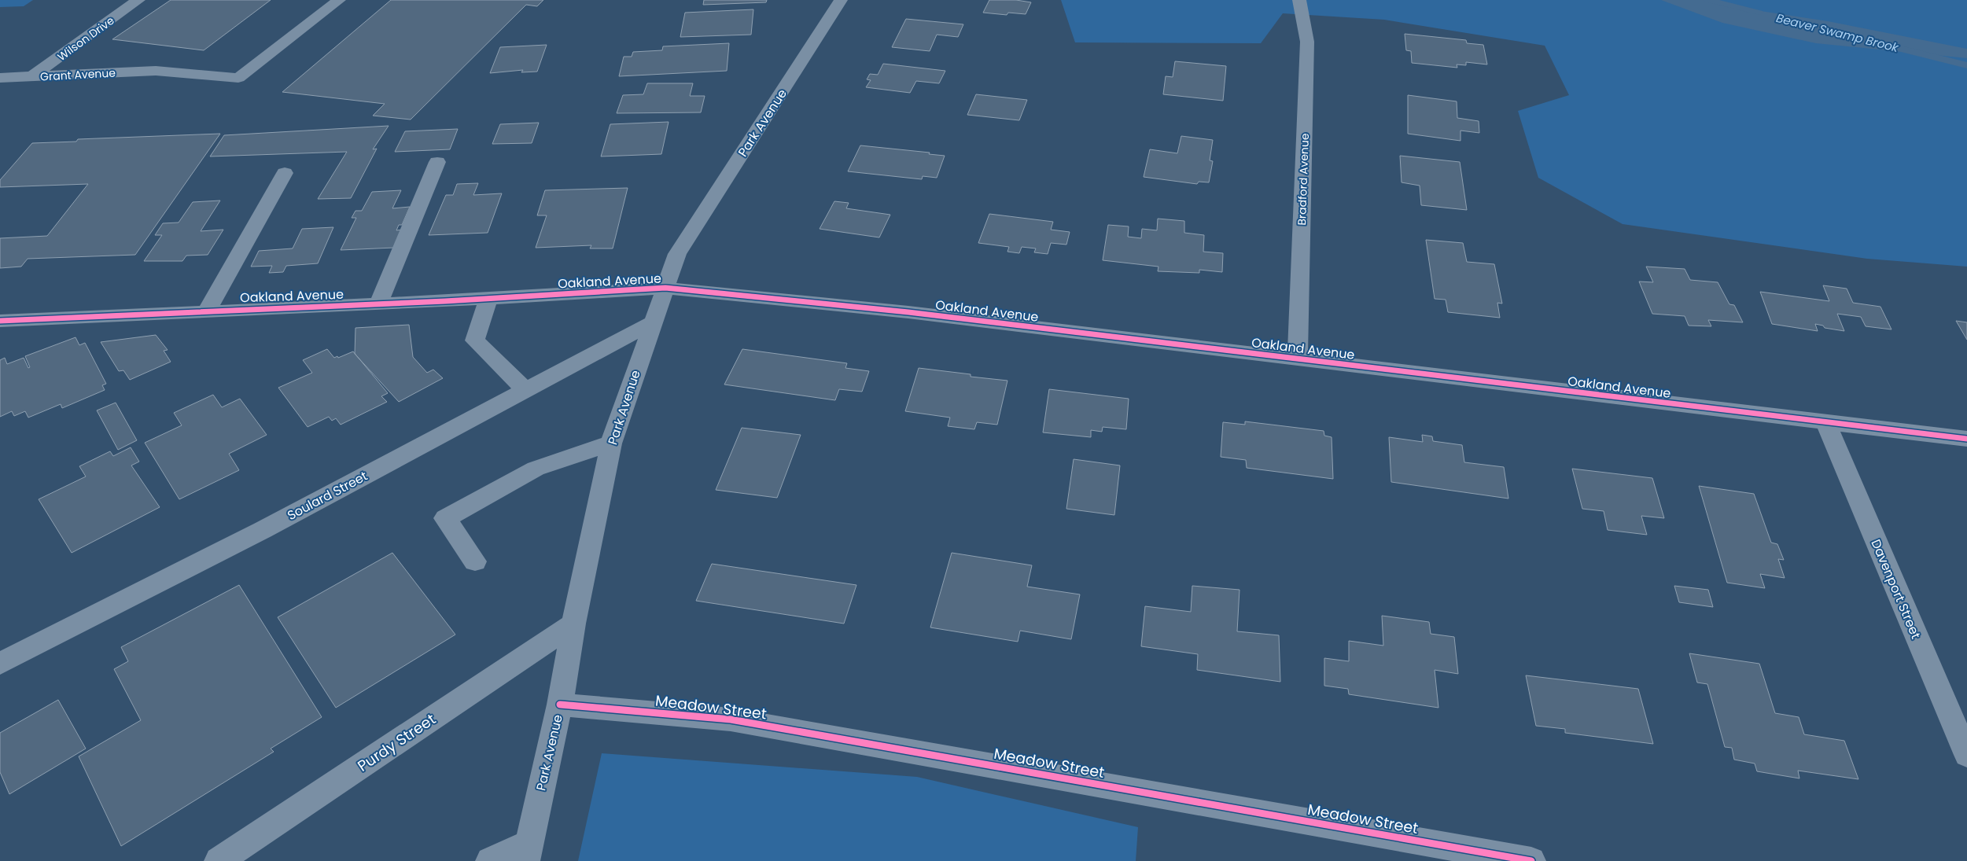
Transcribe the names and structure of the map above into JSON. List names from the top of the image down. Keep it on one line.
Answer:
{"streets":{"street":["Wilson Drive","Grant Avenue","Park Avenue","Bradford Avenue","Oakland Avenue","Soulard Street","Davenport Street","Meadow Street","Purdy Street"]},"crossings":[["Wilson Drive","Grant Avenue"],["Park Avenue","Oakland Avenue"],["Park Avenue","Soulard Street"],["Park Avenue","Meadow Street"],["Park Avenue","Purdy Street"],["Bradford Avenue","Oakland Avenue"],["Oakland Avenue","Davenport Street"]],"water":["Beaver Swamp Brook"]}
